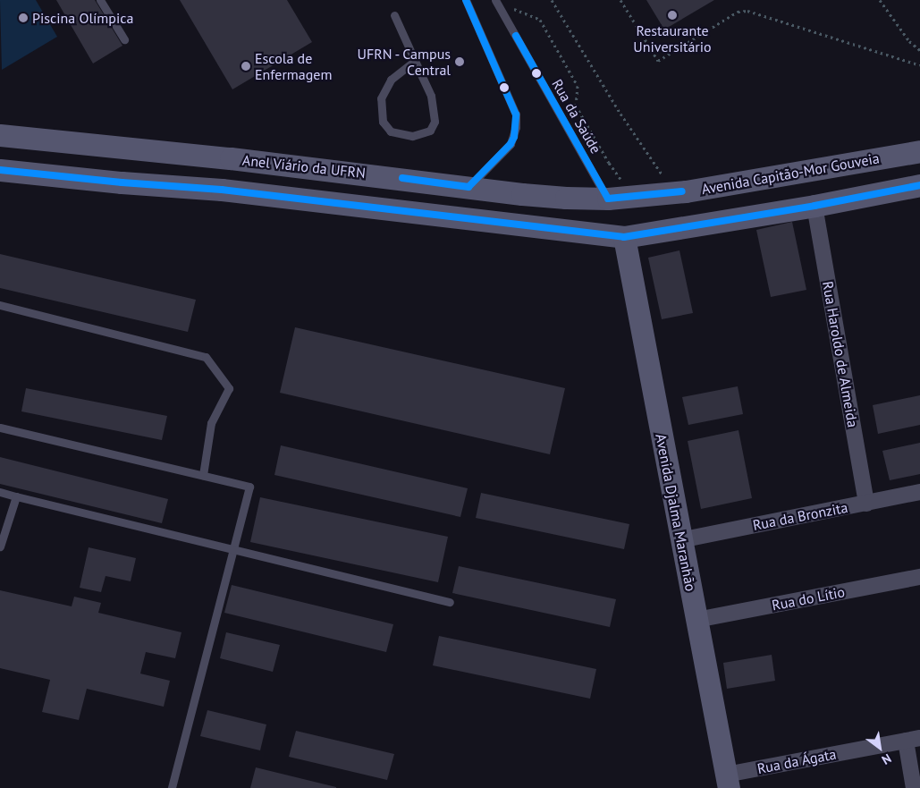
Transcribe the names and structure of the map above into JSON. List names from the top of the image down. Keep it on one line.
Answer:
{"streets":{"main road":["Anel Viário da UFRN","Avenida Capitão-Mor Gouveia","Avenida Djalma Maranhão"],"street":["Rua Haroldo de Almeida","Rua da Bronzita","Rua do Lítio","Rua da Ágata"],"lane":["Rua da Saúde"]},"crossings":[["Rua da Saúde","Anel Viário da UFRN"],["Rua da Saúde","Avenida Capitão-Mor Gouveia"],["Anel Viário da UFRN","Avenida Capitão-Mor Gouveia"],["Rua Haroldo de Almeida","Rua da Bronzita"],["Avenida Djalma Maranhão","Rua da Bronzita"],["Avenida Djalma Maranhão","Rua do Lítio"],["Avenida Djalma Maranhão","Rua da Ágata"]],"places":["Restaurante Universitário","Piscina Olímpica","UFRN - Campus Central","Escola de Enfermagem"],"north":"bottom right"}
